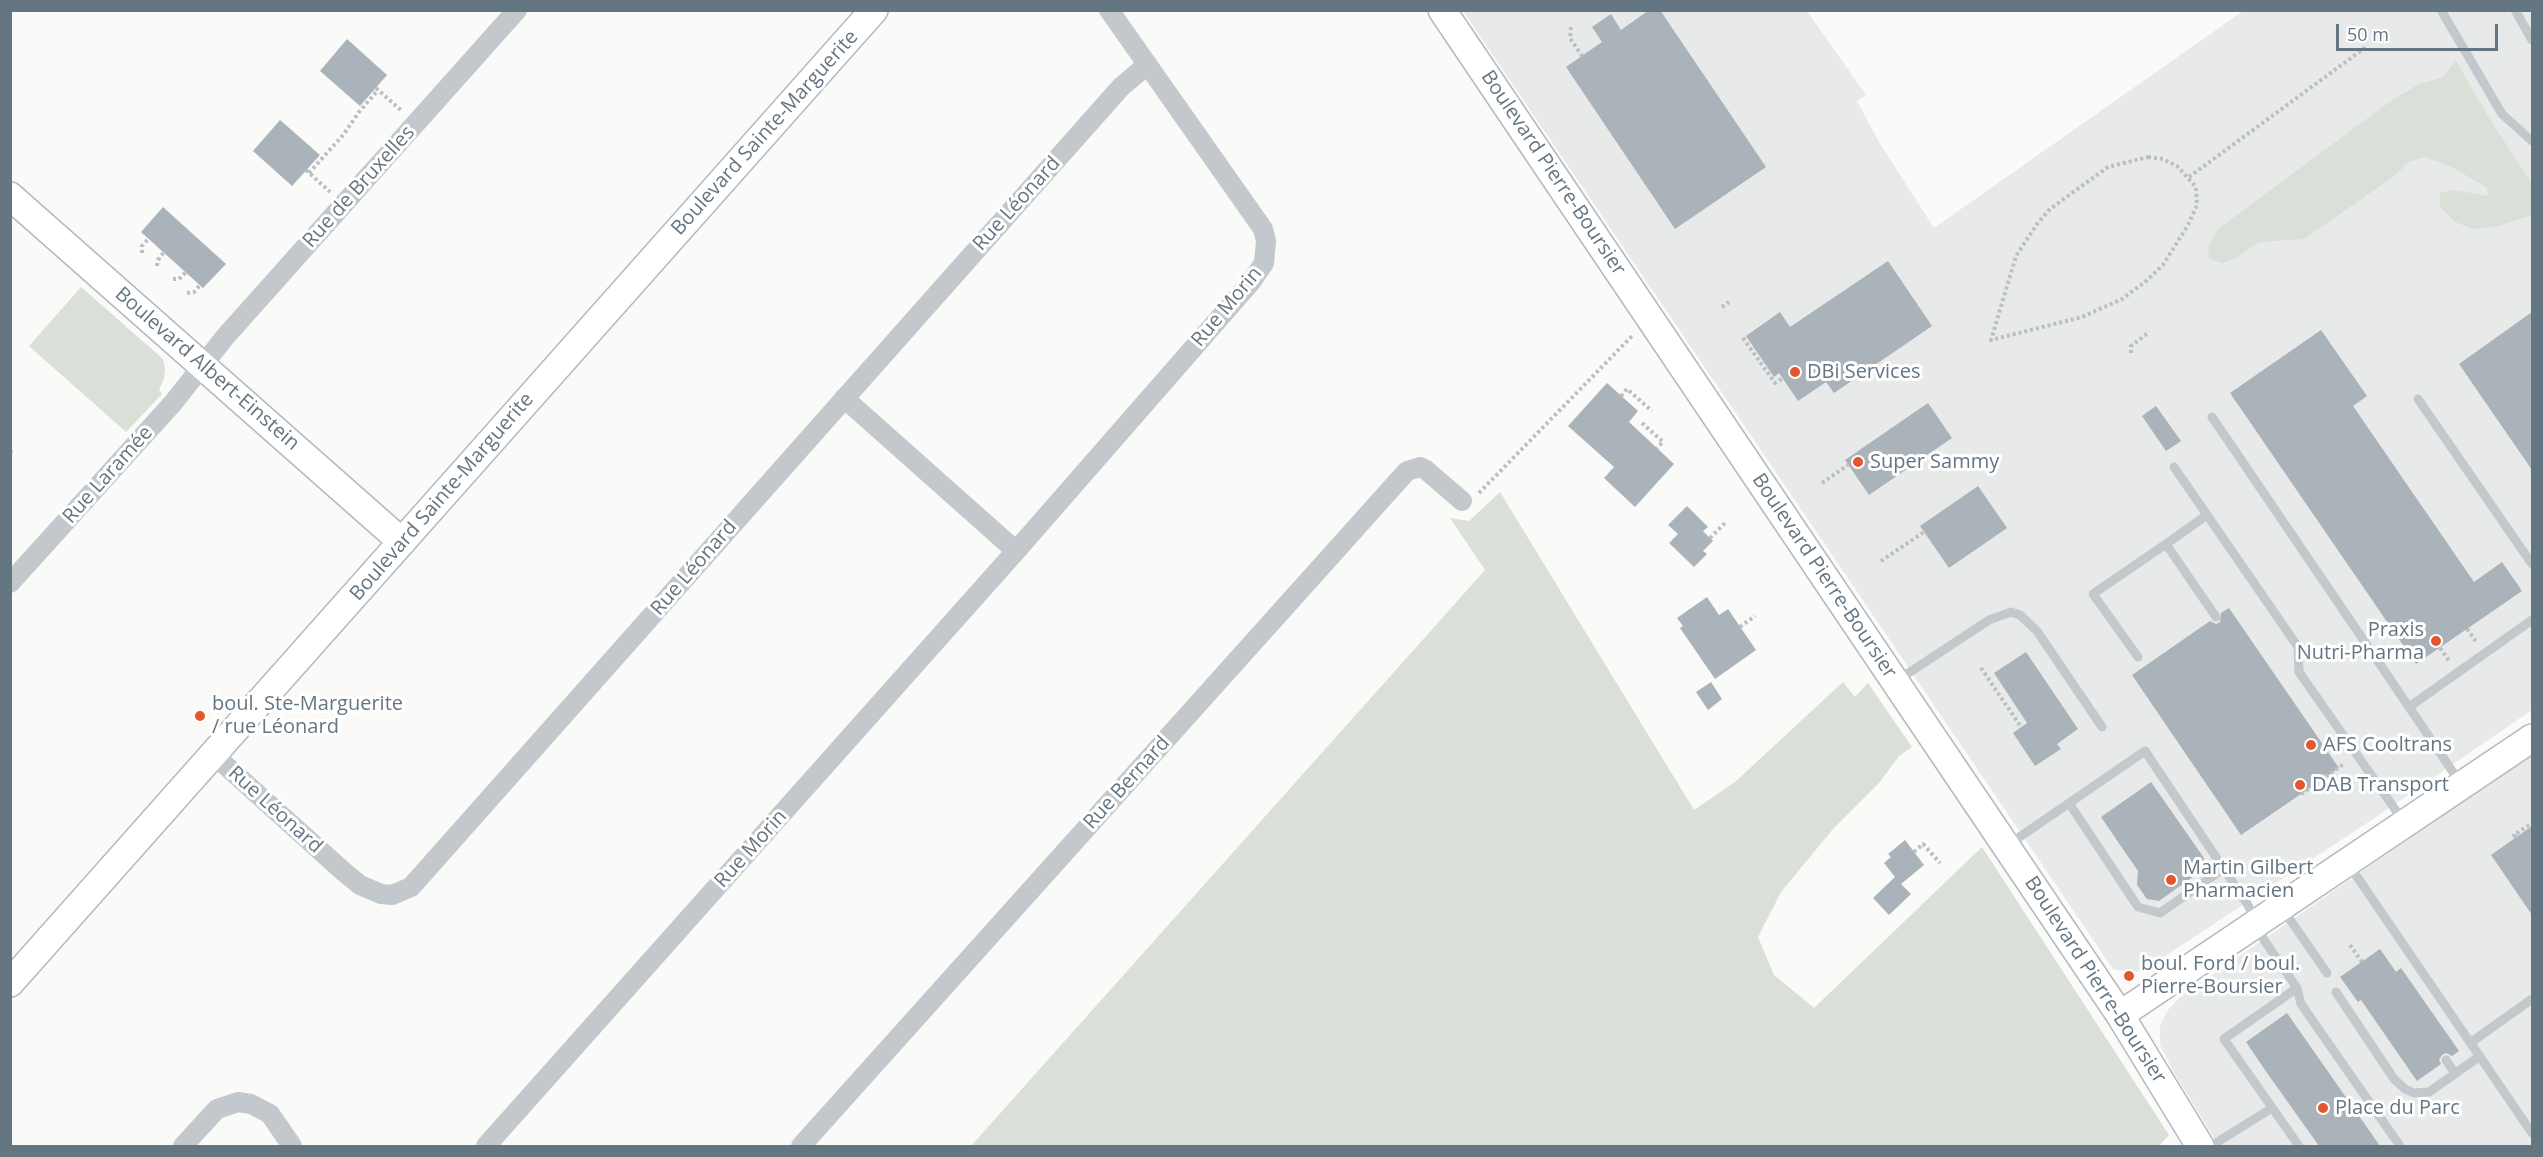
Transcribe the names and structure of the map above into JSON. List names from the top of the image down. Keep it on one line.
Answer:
{"streets":{"street":["Boulevard Sainte-Marguerite","Boulevard Pierre-Boursier","Rue de Bruxelles","Rue Léonard","Rue Morin","Boulevard Albert-Einstein","Rue Laramée","Rue Bernard"]},"crossings":[["Boulevard Sainte-Marguerite","Rue Léonard"],["Boulevard Sainte-Marguerite","Boulevard Albert-Einstein"],["Rue de Bruxelles","Boulevard Albert-Einstein"],["Rue de Bruxelles","Rue Laramée"],["Rue Léonard","Rue Morin"],["Boulevard Albert-Einstein","Rue Laramée"]],"places":["DBi Services","Super Sammy","Praxis Nutri-Pharma","boul. Ste-Marguerite / rue Léonard","AFS Cooltrans","DAB Transport","Martin Gilbert Pharmacien","boul. Ford / boul. Pierre-Boursier","Place du Parc"],"scale_bar":"50 m"}
